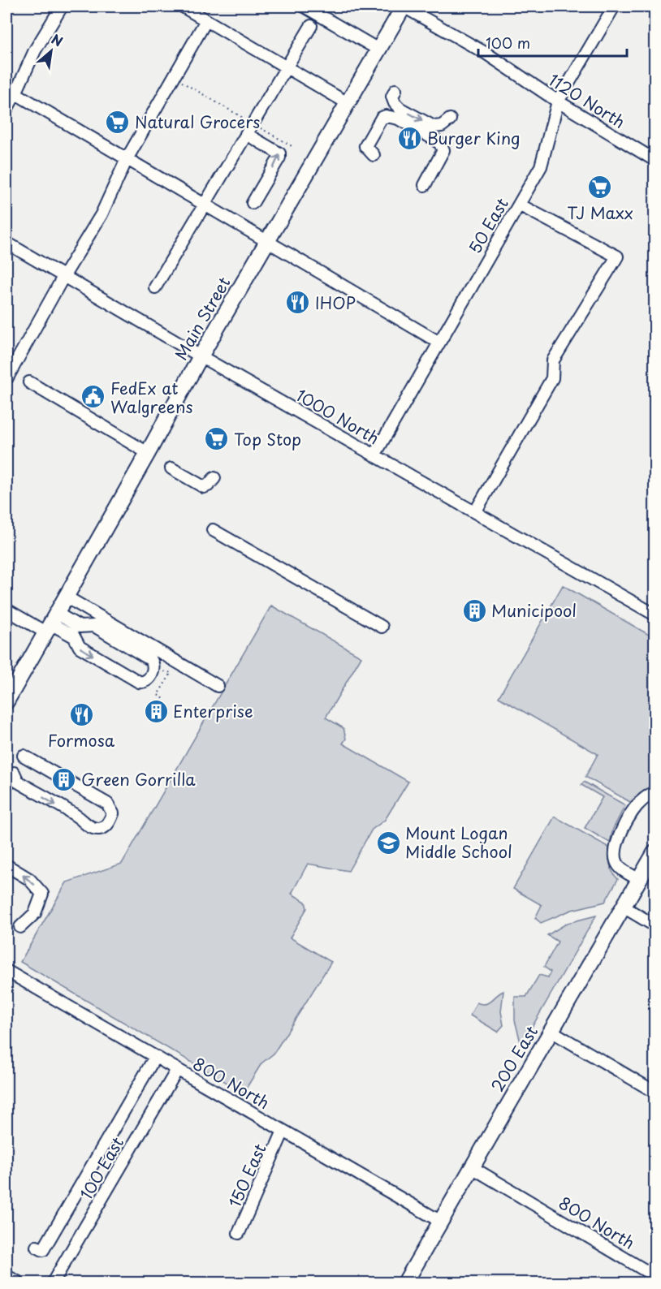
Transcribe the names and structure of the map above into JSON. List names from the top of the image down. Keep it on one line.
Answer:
{"streets":{"main road":["Main Street","200 East"],"street":["1120 North","50 East","1000 North","800 North","100 East","150 East"]},"crossings":[["1120 North","50 East"],["1120 North","Main Street"],["50 East","1000 North"],["Main Street","1000 North"],["200 East","800 North"],["800 North","100 East"],["800 North","150 East"]],"places":{"supermarket":["Natural Grocers","TJ Maxx","Top Stop"],"restaurant":["Burger King","IHOP","Formosa"],"public building":["FedEx at Walgreens"],"building":["Municipool","Enterprise","Green Gorrilla"],"school or university":["Mount Logan Middle School"]},"scale_bar":"100 m","north":"top right"}
